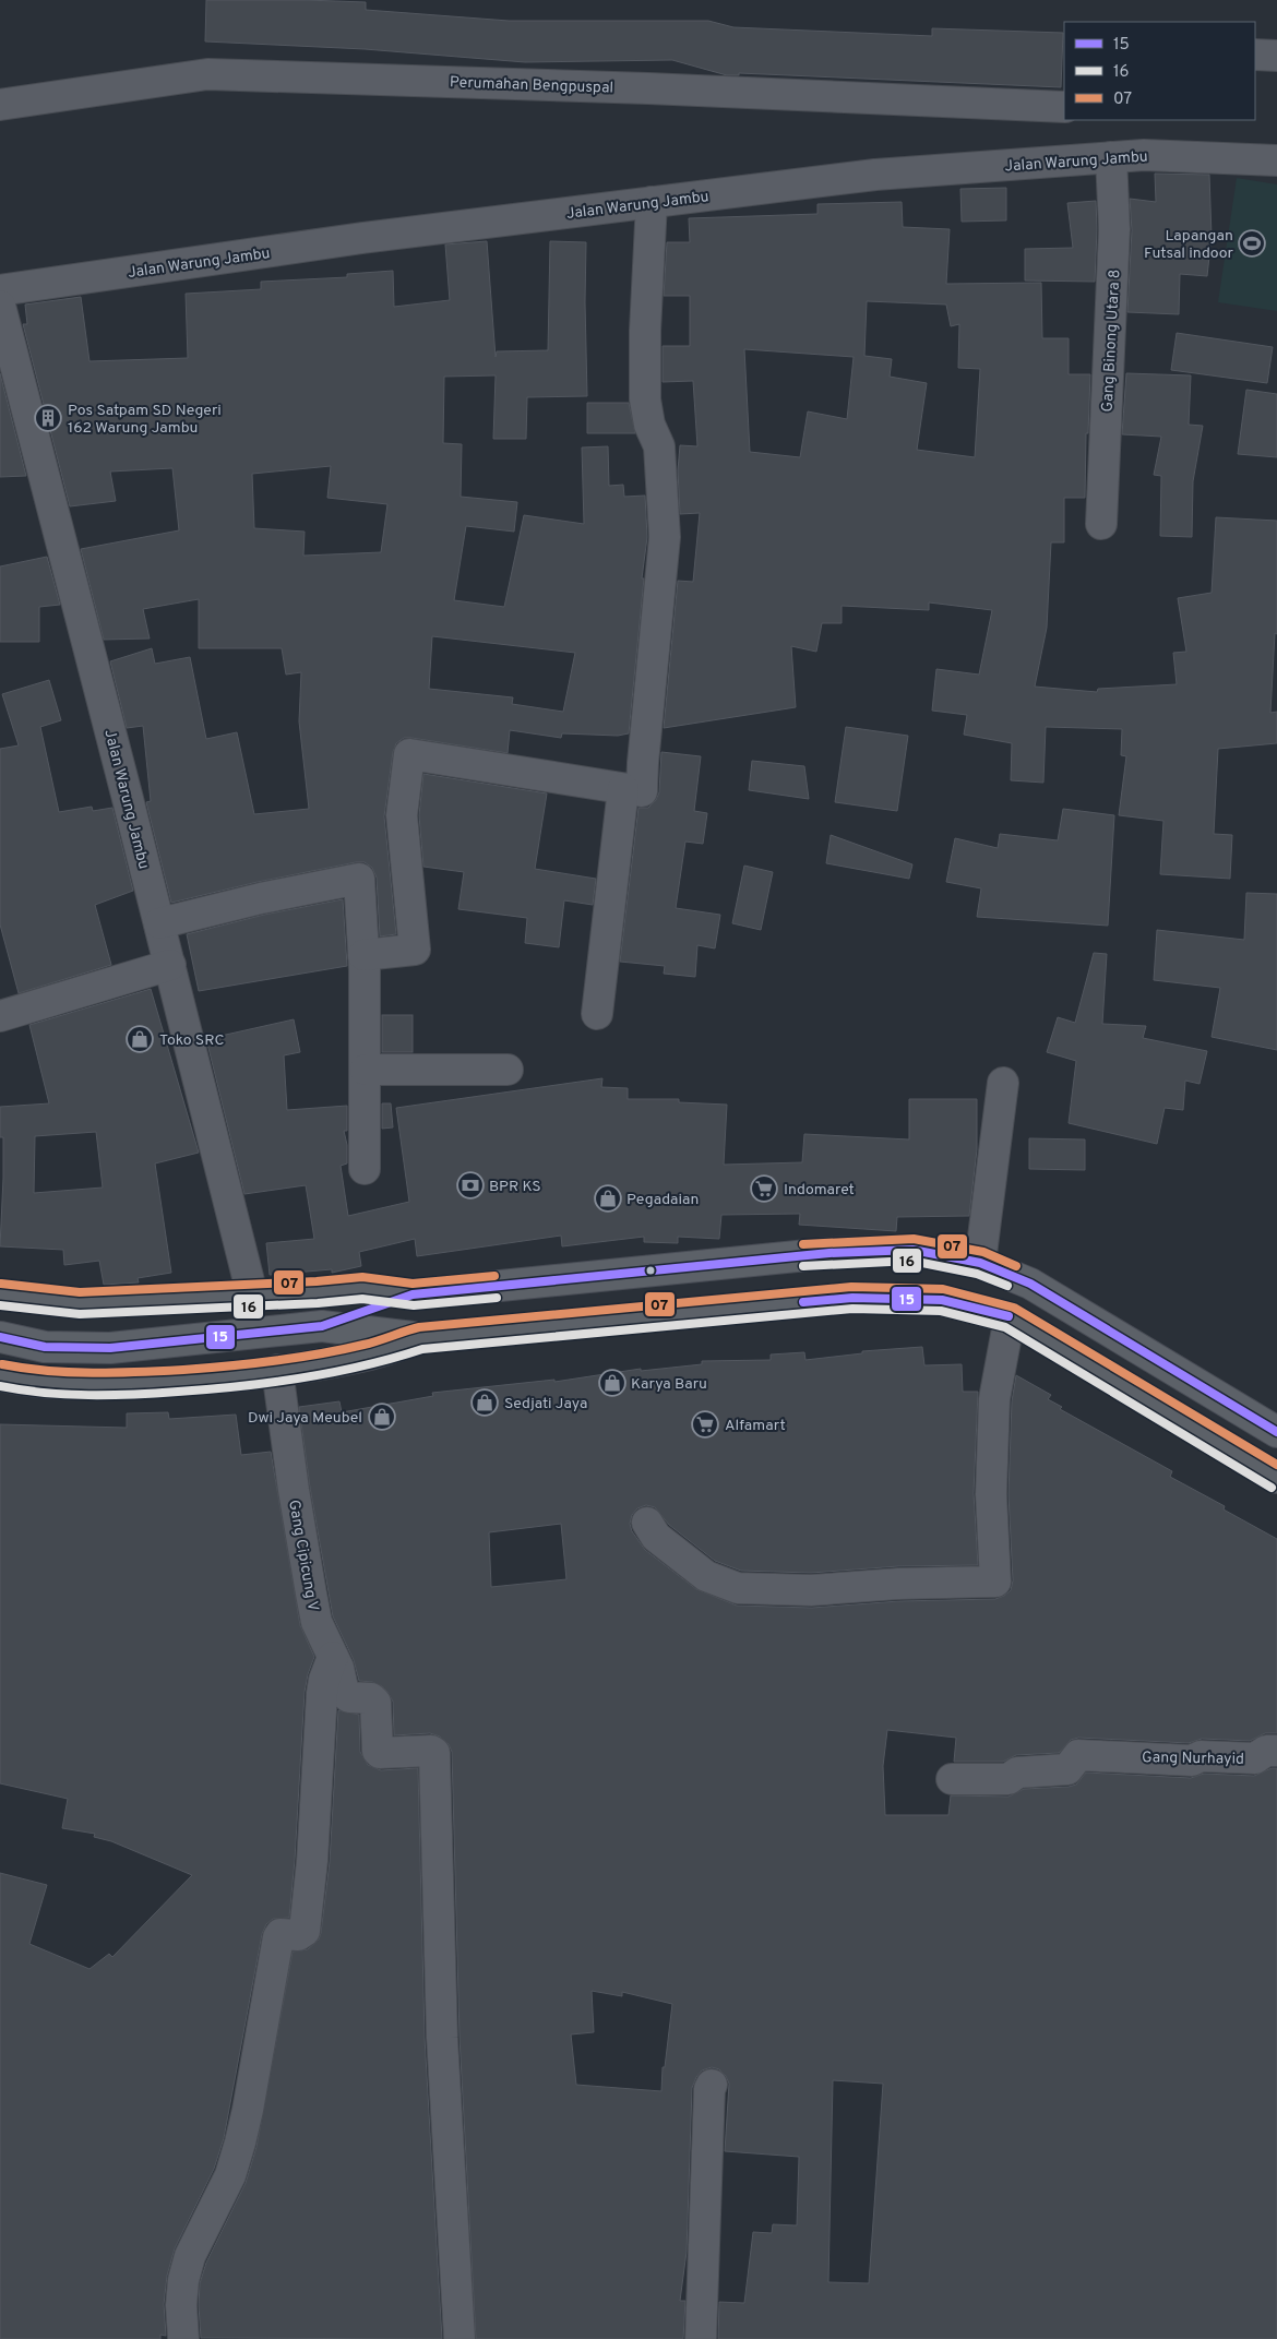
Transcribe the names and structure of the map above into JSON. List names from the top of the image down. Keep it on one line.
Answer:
{"streets":{"street":["Perumahan Bengpuspal","Jalan Warung Jambu","Gang Binong Utara 8","Gang Cipicung V","Gang Nurhayid"]},"crossings":[["Jalan Warung Jambu","Gang Binong Utara 8"]],"places":{"sports":["Lapangan Futsal indoor"],"building":["Pos Satpam SD Negeri 162 Warung Jambu"],"shop":["Toko SRC","Pegadaian","Karya Baru","Sedjati Jaya","Dwi Jaya Meubel"],"bank":["BPR KS"],"supermarket":["Indomaret","Alfamart"]},"lines":["transit line 07","transit line 15","transit line 16"],"legend":["15","16","07"]}
